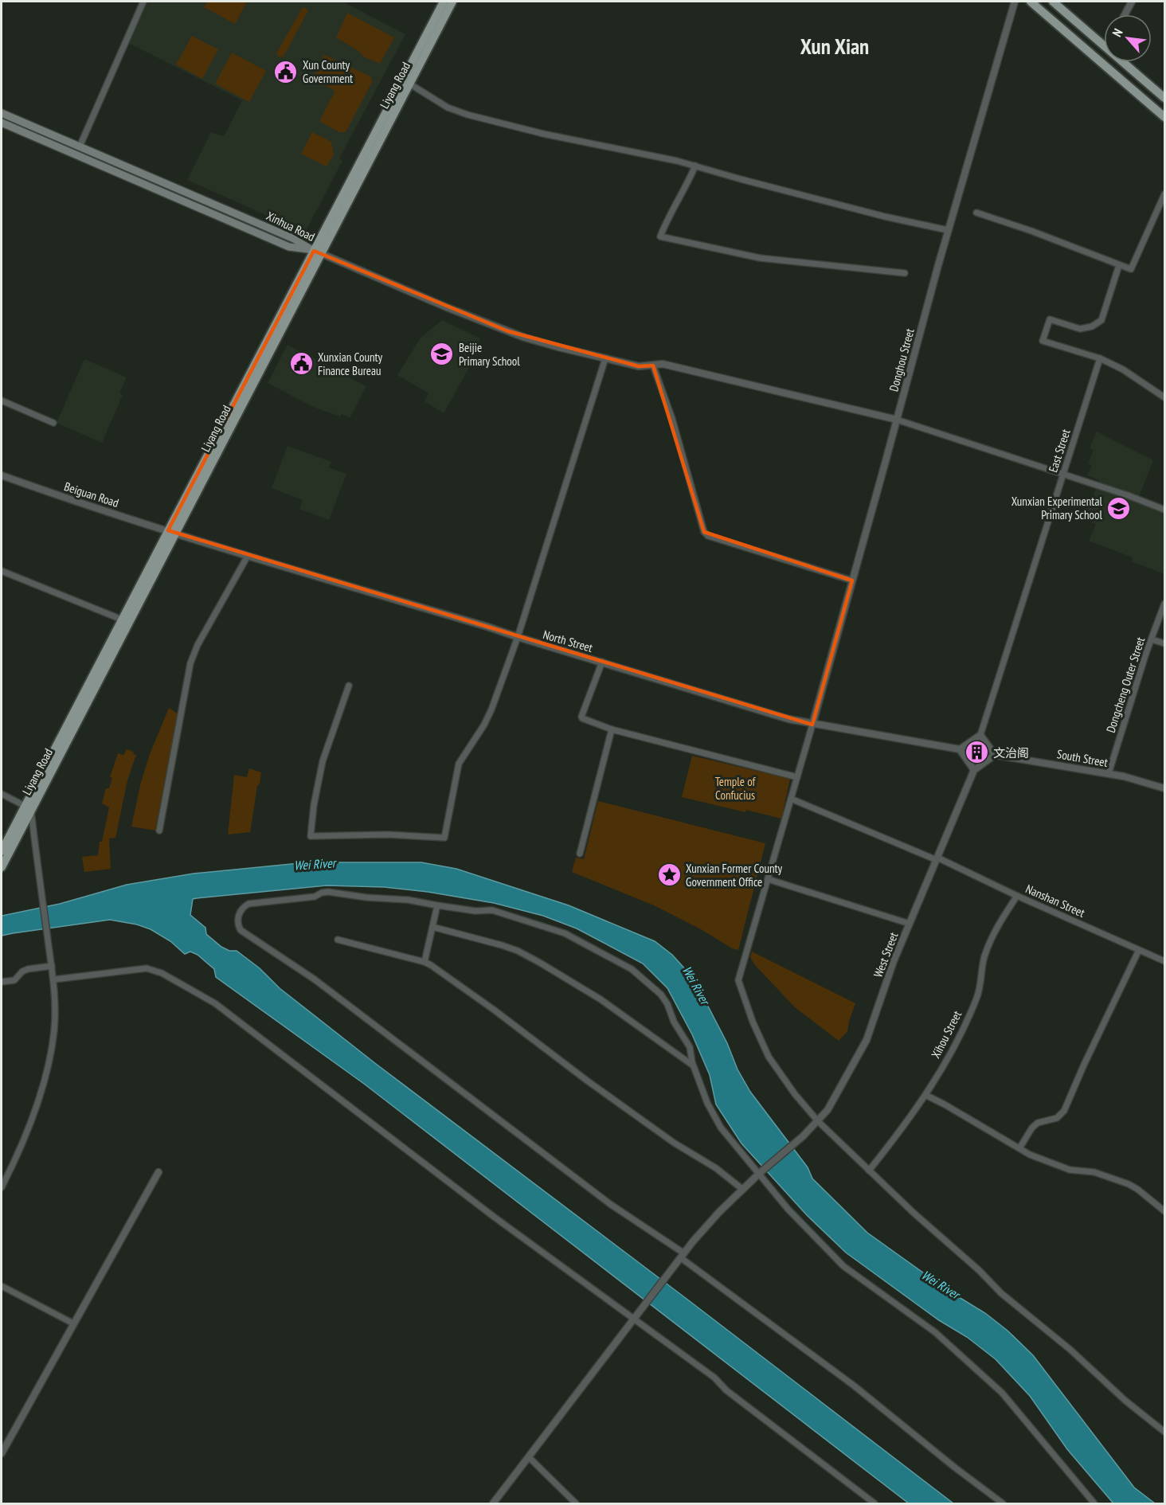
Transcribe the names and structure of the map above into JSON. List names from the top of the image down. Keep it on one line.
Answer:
{"streets":{"main road":["Liyang Road","Xinhua Road"],"street":["Donghou Street","East Street","Beiguan Road","North Street","Dongcheng Outer Street","South Street","Nanshan Street","West Street","Xihou Street"]},"crossings":[["Liyang Road","Xinhua Road"],["Liyang Road","Beiguan Road"],["Liyang Road","North Street"],["Donghou Street","North Street"],["Beiguan Road","North Street"],["Dongcheng Outer Street","South Street"],["Nanshan Street","West Street"],["Nanshan Street","Xihou Street"]],"districts":["Xun Xian"],"water":["Wei River"],"parks":["Temple of Confucius"],"places":{"public building":["Xun County Government","Xunxian County Finance Bureau"],"school or university":["Beijie Primary School","Xunxian Experimental Primary School"],"building":["文治阁"],"place":["Xunxian Former County Government Office"]},"north":"top left"}
